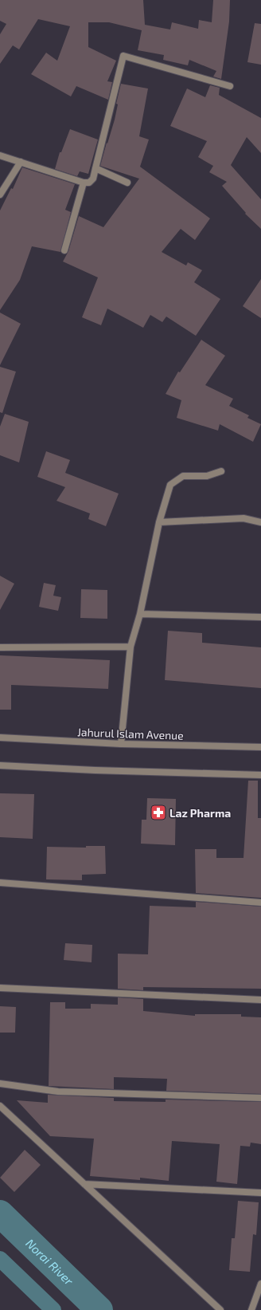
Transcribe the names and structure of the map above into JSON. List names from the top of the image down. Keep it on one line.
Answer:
{"streets":{"street":["Jahurul Islam Avenue"]},"water":["Norai River"],"places":{"pharmacy":["Laz Pharma"]}}
